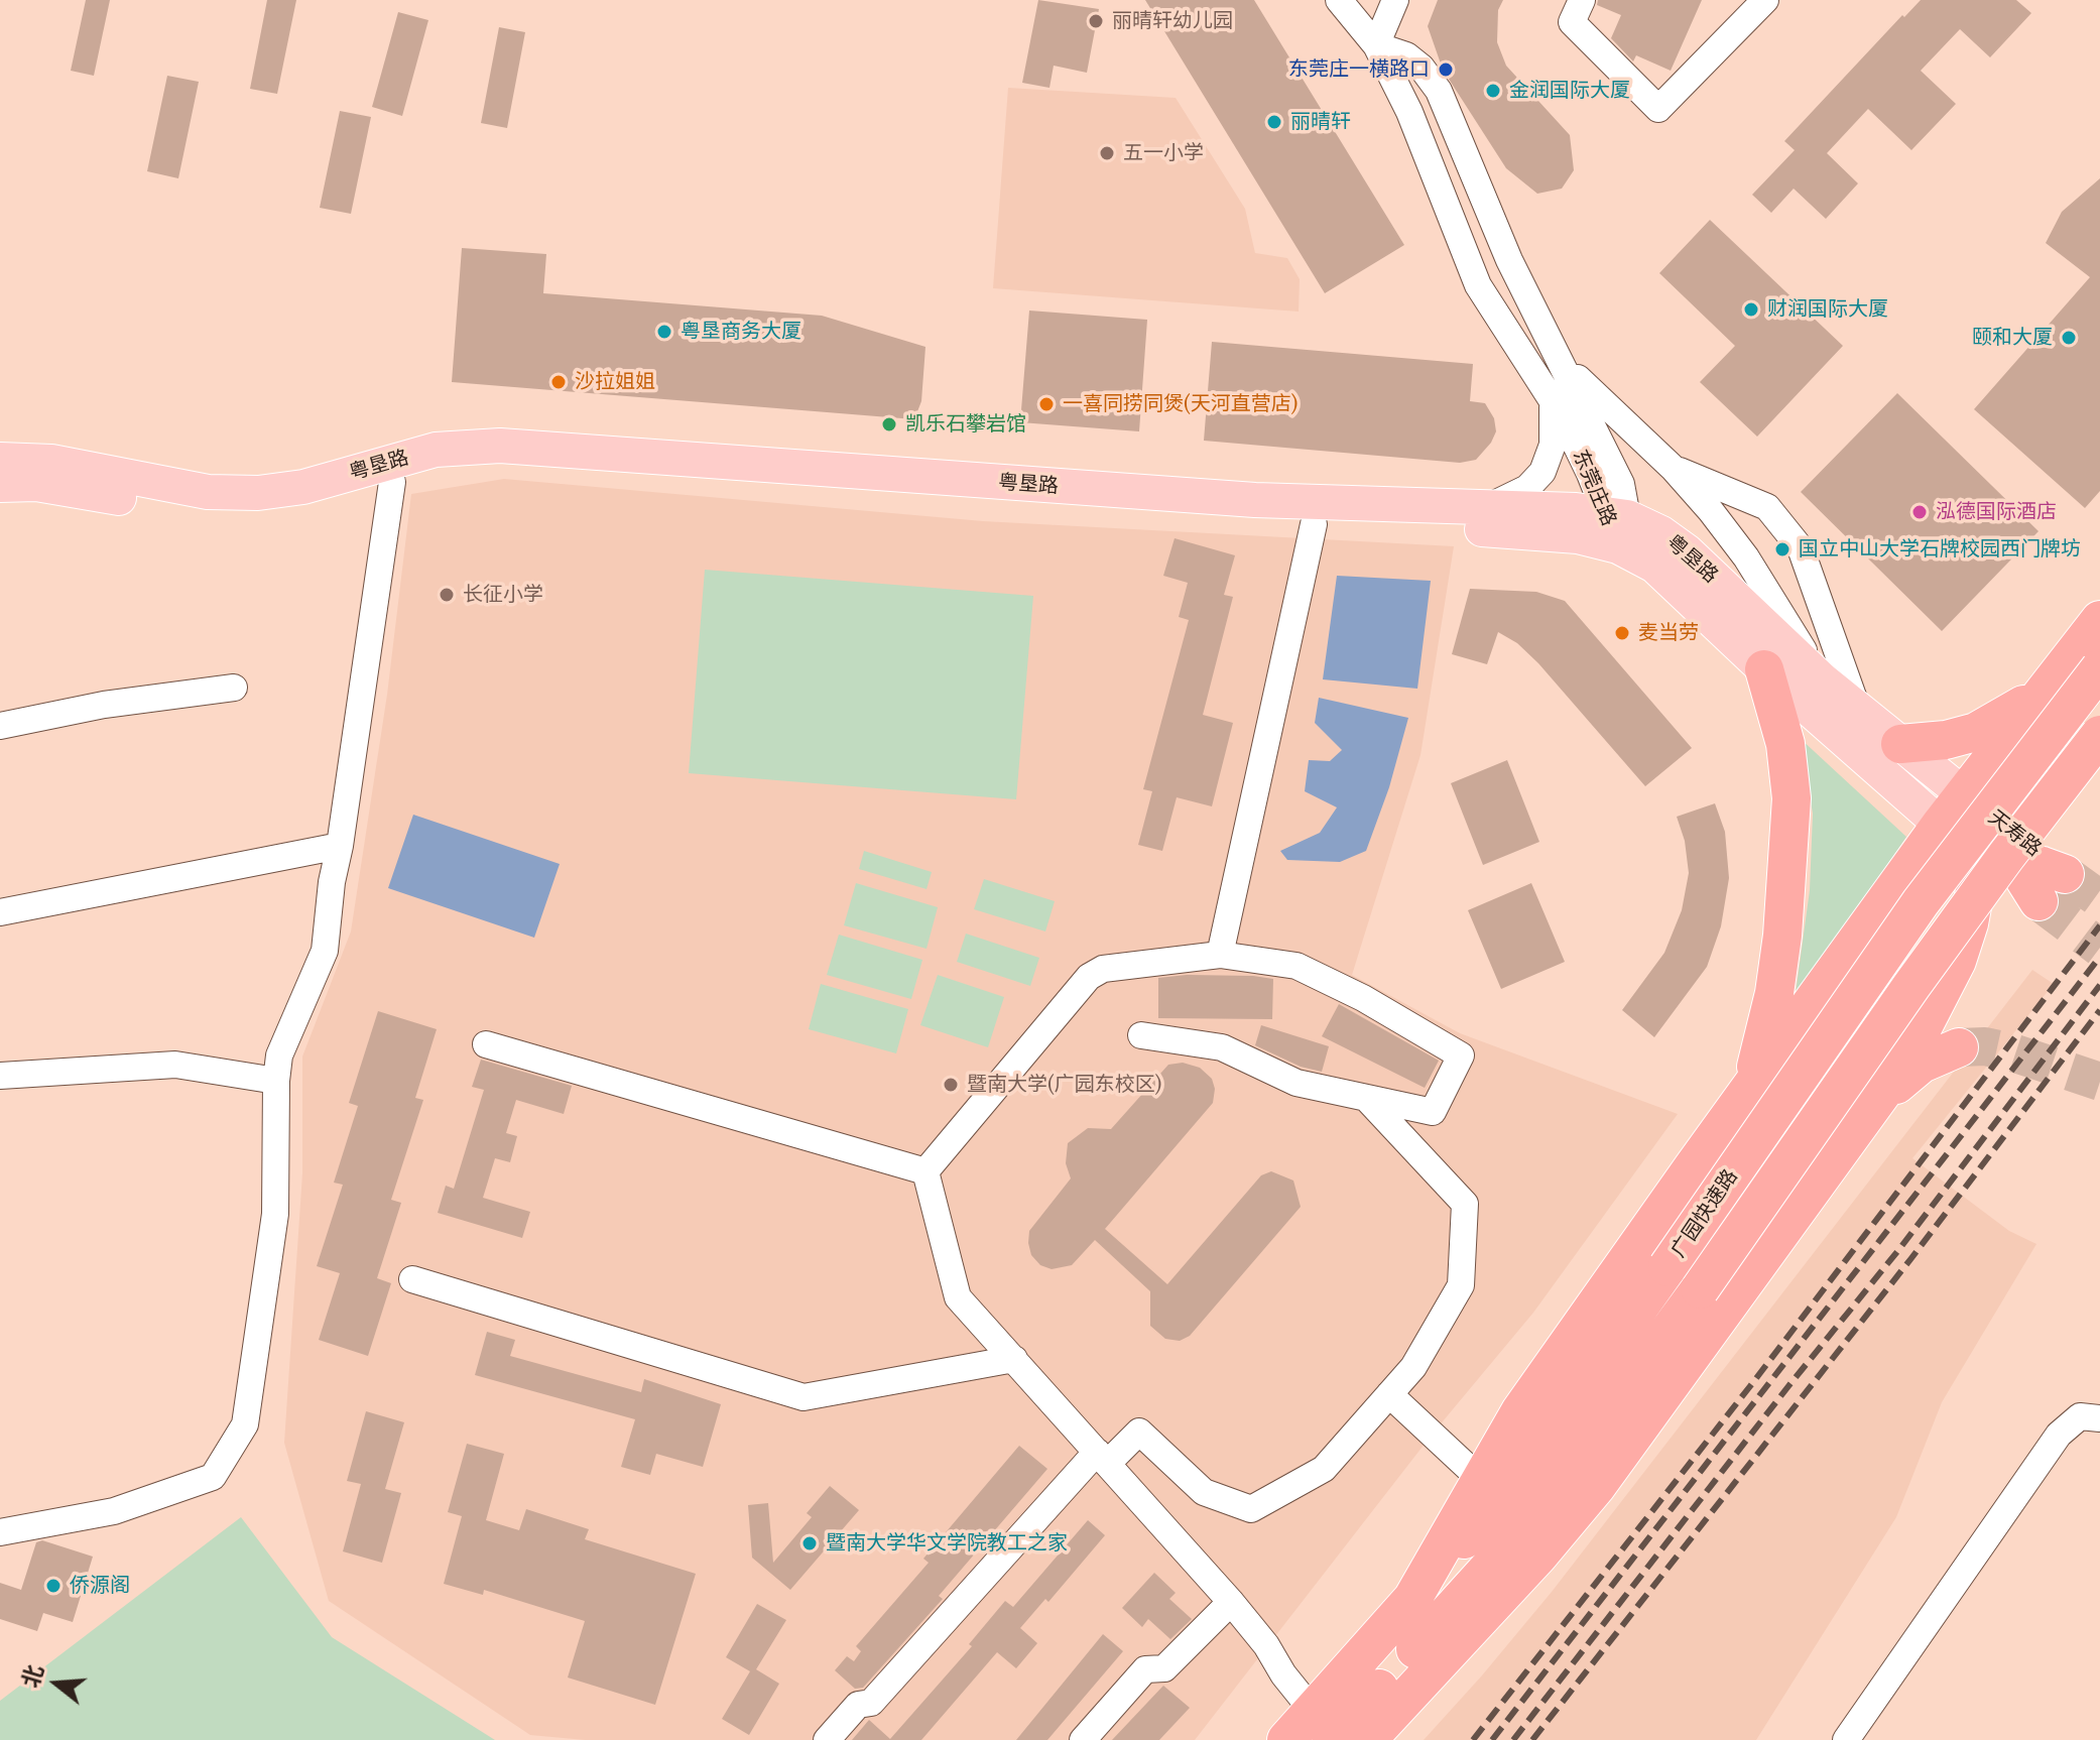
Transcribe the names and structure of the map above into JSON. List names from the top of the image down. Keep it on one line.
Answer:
{"streets":{"highway":["天寿路","广园快速路"],"main road":["粤垦路"],"street":["东莞庄路"]},"crossings":[["粤垦路","东莞庄路"],["粤垦路","天寿路"]],"places":["丽晴轩幼儿园","东莞庄一横路口","金润国际大厦","丽晴轩","五一小学","财润国际大厦","粤垦商务大厦","颐和大厦","沙拉姐姐","一喜同捞同煲(天河直营店)","凯乐石攀岩馆","泓德国际酒店","国立中山大学石牌校园西门牌坊","长征小学","麦当劳","暨南大学(广园东校区)","暨南大学华文学院教工之家","侨源阁"],"north":"left"}
